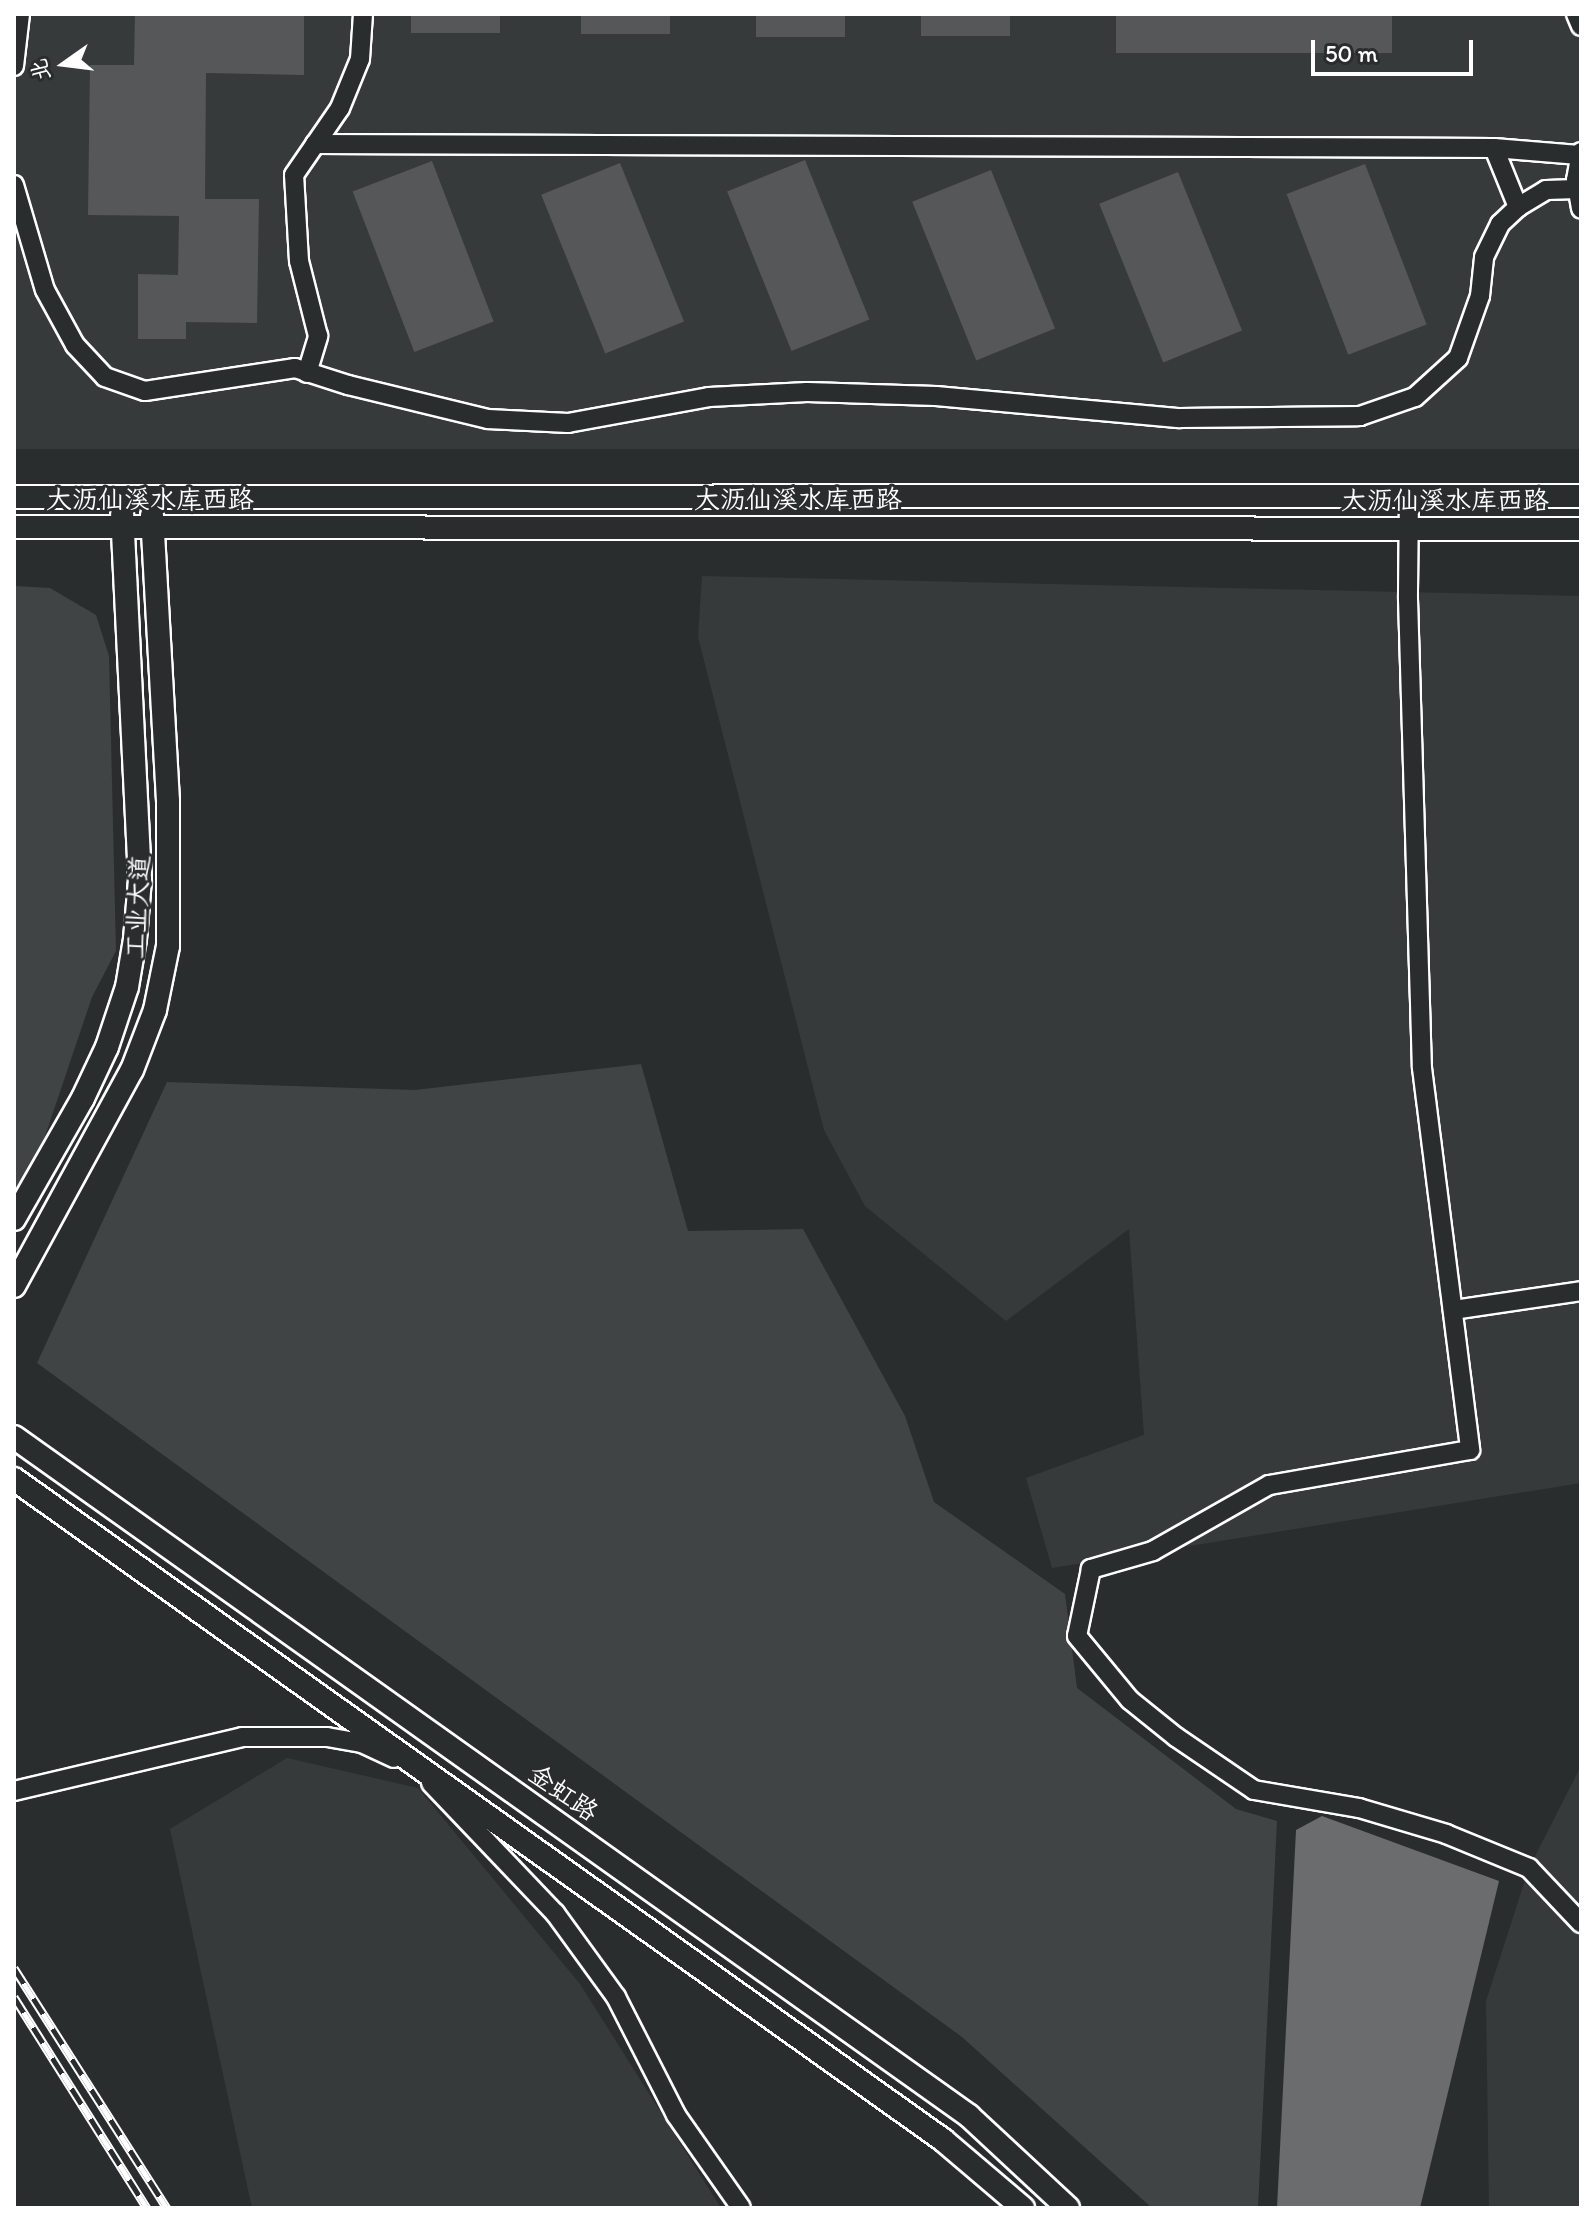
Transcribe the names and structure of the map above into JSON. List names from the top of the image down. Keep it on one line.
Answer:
{"streets":{"street":["大沥仙溪水库西路","工业大道","金虹路"]},"crossings":[["大沥仙溪水库西路","工业大道"]],"scale_bar":"50 m","north":"left"}
